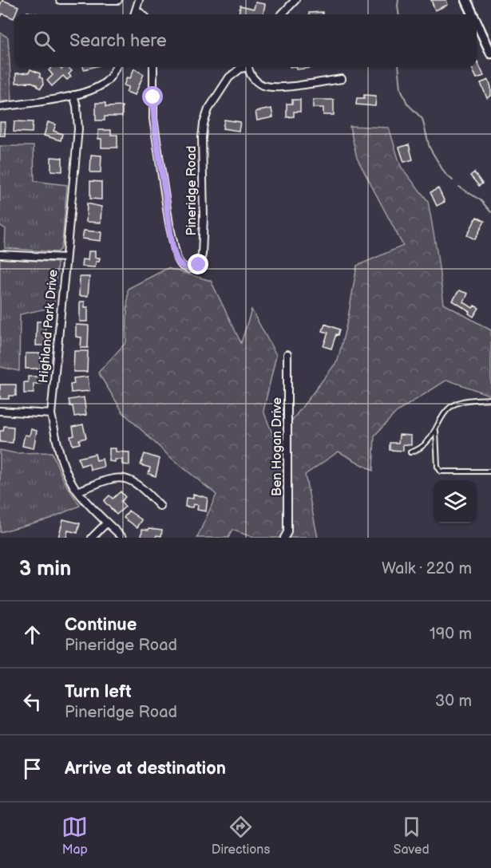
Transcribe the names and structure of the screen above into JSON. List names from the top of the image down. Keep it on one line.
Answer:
{"streets":{"street":["Pineridge Road","Highland Park Drive","Ben Hogan Drive"]},"page":{"search":"Search here","heading":["3 min","Walk · 220 m"],"list":[["Continue","Pineridge Road","190 m"],["Turn left","Pineridge Road","30 m"],"Arrive at destination"],"nav":["Map","Directions","Saved"]}}
